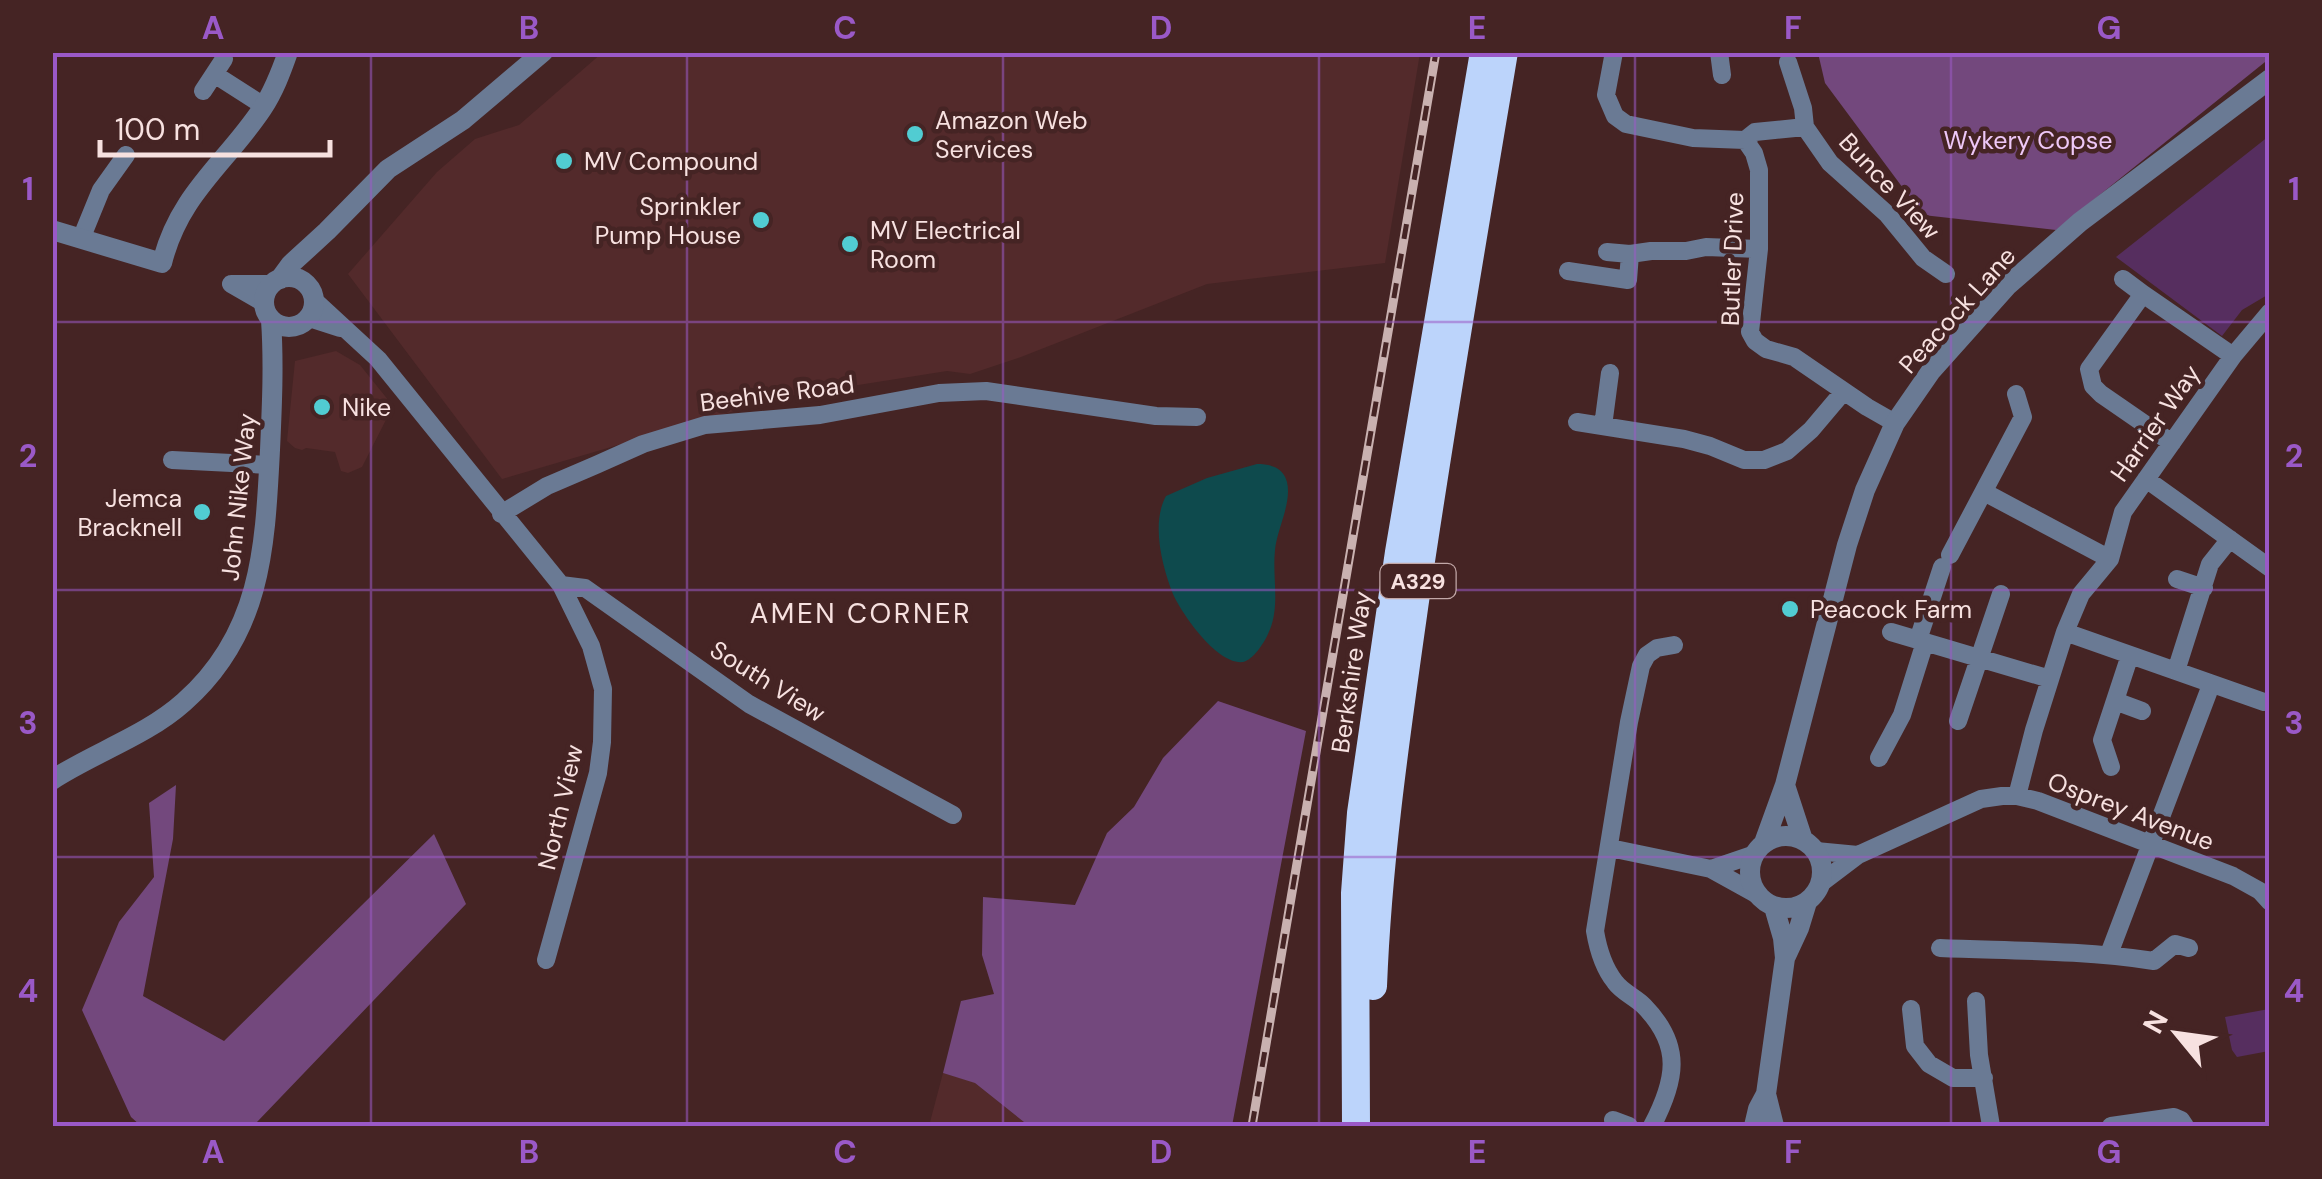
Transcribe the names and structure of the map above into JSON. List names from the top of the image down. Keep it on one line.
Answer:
{"streets":{"highway":["A329","Berkshire Way"],"street":["Bunce View","Butler Drive","Peacock Lane","Beehive Road","Harrier Way","John Nike Way","South View","North View","Osprey Avenue"]},"crossings":[["Bunce View","Butler Drive"],["Butler Drive","Peacock Lane"],["Peacock Lane","Osprey Avenue"],["Beehive Road","North View"],["Harrier Way","Osprey Avenue"],["A329","Berkshire Way"],["South View","North View"]],"districts":["AMEN CORNER"],"parks":["Wykery Copse"],"places":["Amazon Web Services","MV Compound","Sprinkler Pump House","MV Electrical Room","Nike","Jemca Bracknell","Peacock Farm"],"scale_bar":"100 m","north":"top left","grid":{"columns":["A","B","C","D","E","F","G"],"rows":["1","2","3","4"]}}
